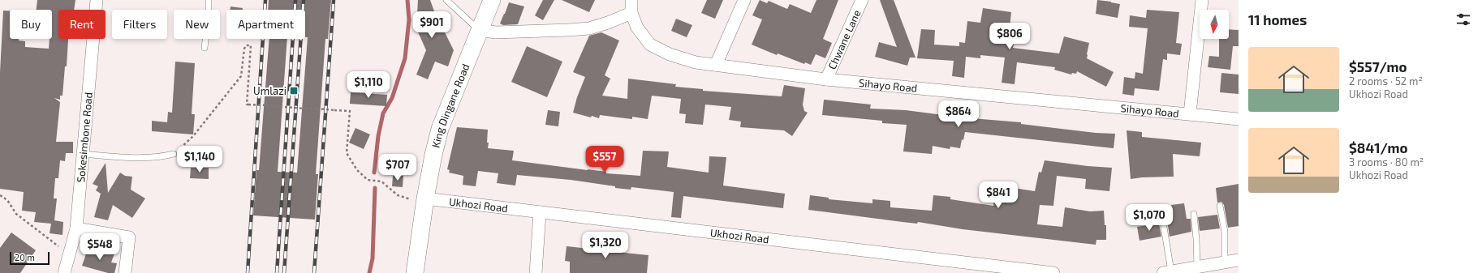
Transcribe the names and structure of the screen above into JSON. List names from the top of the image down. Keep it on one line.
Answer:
{"streets":{"street":["Chwane Lane","Sihayo Road","King Dingane Road","Sokesimbone Road","Ukhozi Road"]},"crossings":[["Chwane Lane","Sihayo Road"],["King Dingane Road","Ukhozi Road"]],"places":{"transit":["Umlazi"]},"scale_bar":"20 m","north":"bottom","page":{"heading":"11 homes","chip":["Buy","Rent","Filters","New","Apartment"],"price":["$901","$806","$1,110","$864","$1,140","$557","$707","$841","$1,070","$1,320","$548"],"list":[{"name":"$557/mo","note":"2 rooms · 52 m² · Ukhozi Road"},{"name":"$841/mo","note":"3 rooms · 80 m² · Ukhozi Road"}],"scale":"20 m"}}
